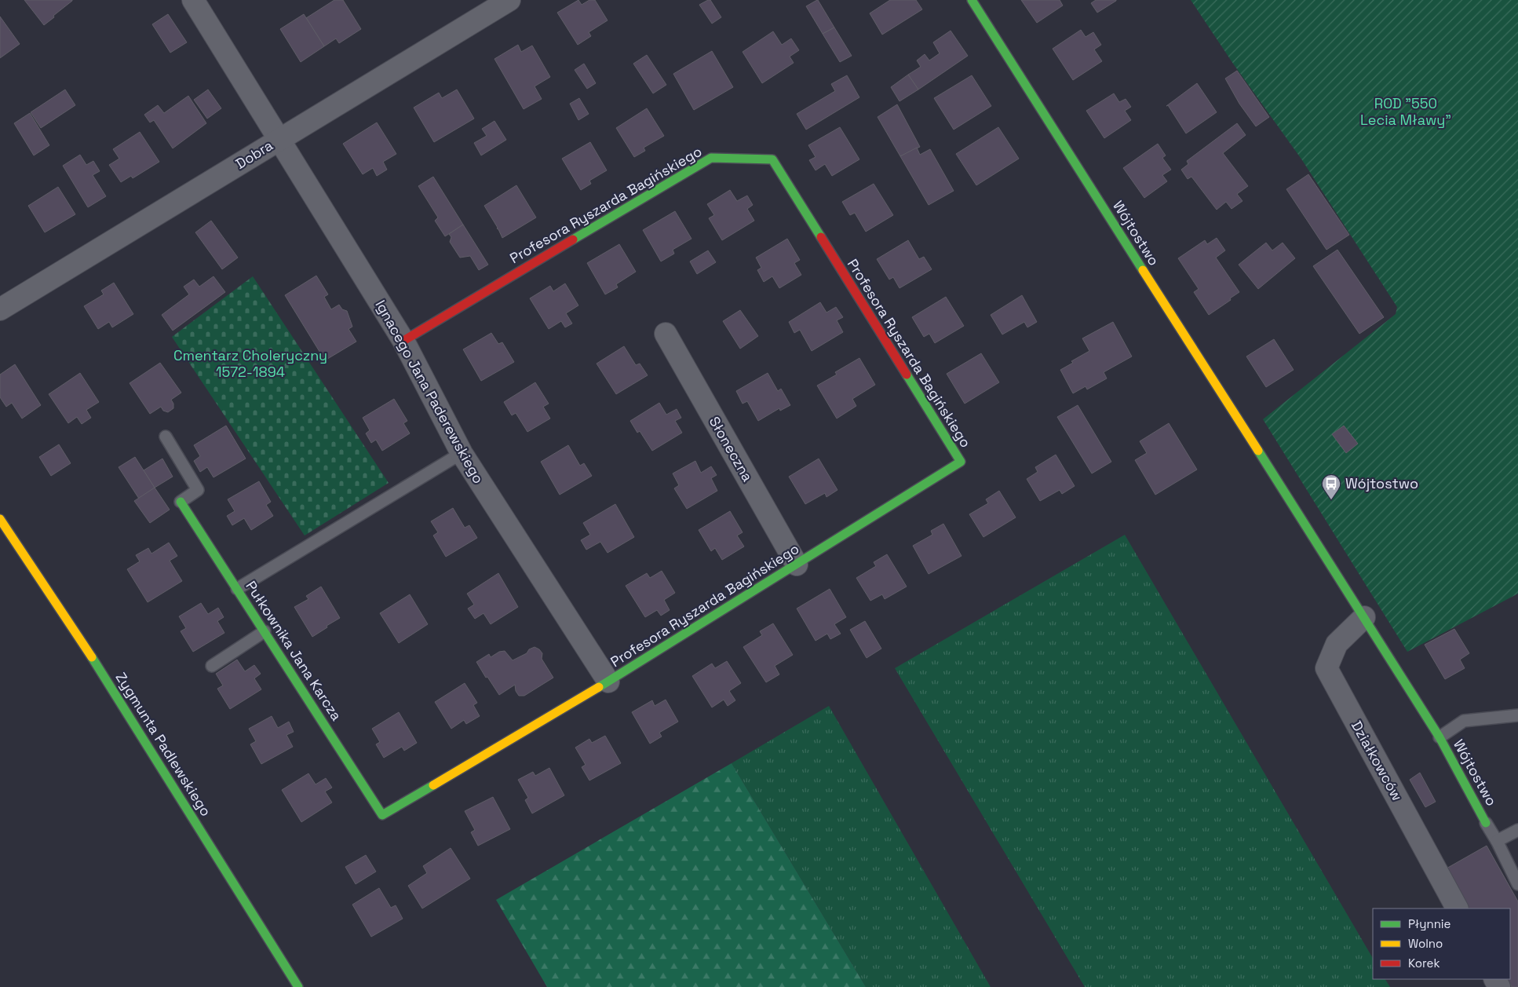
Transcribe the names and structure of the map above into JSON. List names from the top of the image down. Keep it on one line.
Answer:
{"streets":{"street":["Dobra","Profesora Ryszarda Bagińskiego","Wójtostwo","Ignacego Jana Paderewskiego","Słoneczna","Pułkownika Jana Karcza","Zygmunta Padlewskiego","Działkowców"]},"crossings":[["Dobra","Ignacego Jana Paderewskiego"],["Profesora Ryszarda Bagińskiego","Ignacego Jana Paderewskiego"],["Profesora Ryszarda Bagińskiego","Słoneczna"],["Profesora Ryszarda Bagińskiego","Pułkownika Jana Karcza"],["Wójtostwo","Działkowców"]],"parks":["ROD \"550 Lecia Mławy\"","Cmentarz Choleryczny 1572-1894"],"places":{"bus stop":["Wójtostwo"]},"legend":["Płynnie","Wolno","Korek"]}
